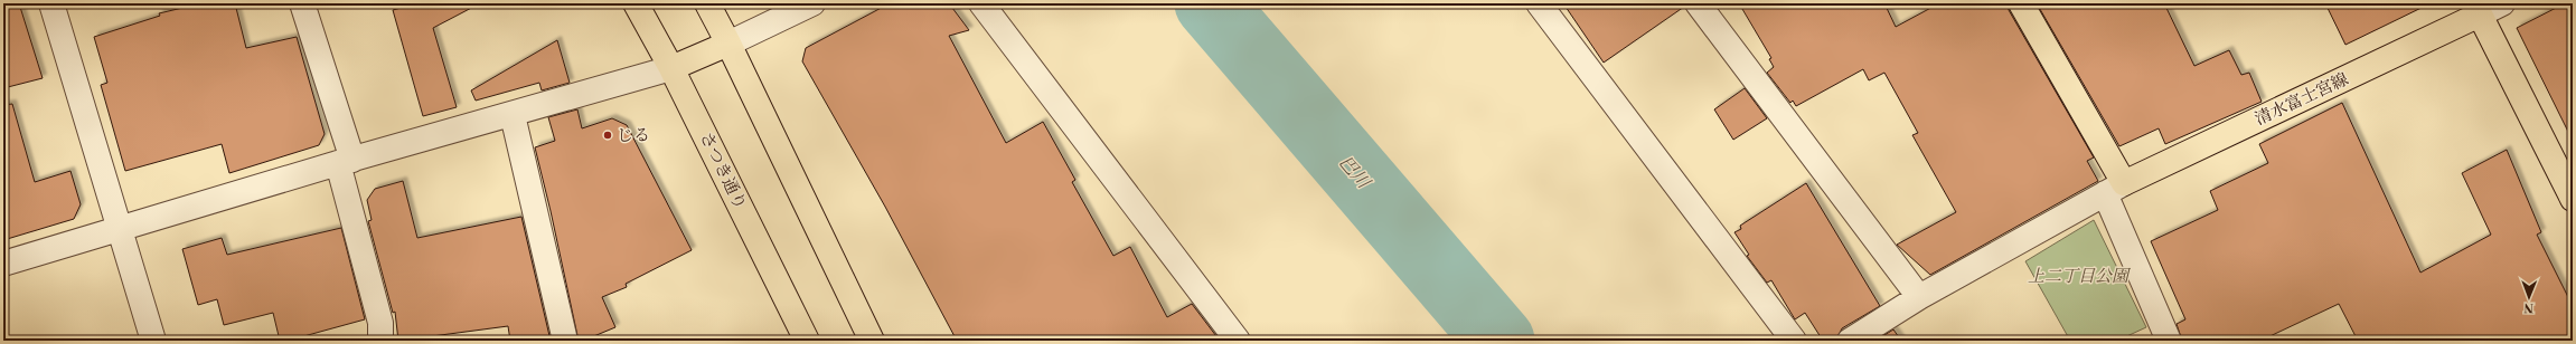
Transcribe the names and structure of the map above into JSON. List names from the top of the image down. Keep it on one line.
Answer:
{"streets":{"main road":["清水富士宮線","さつき通り"]},"water":["巴川"],"parks":["上二丁目公園"],"places":["じる"],"north":"bottom"}
